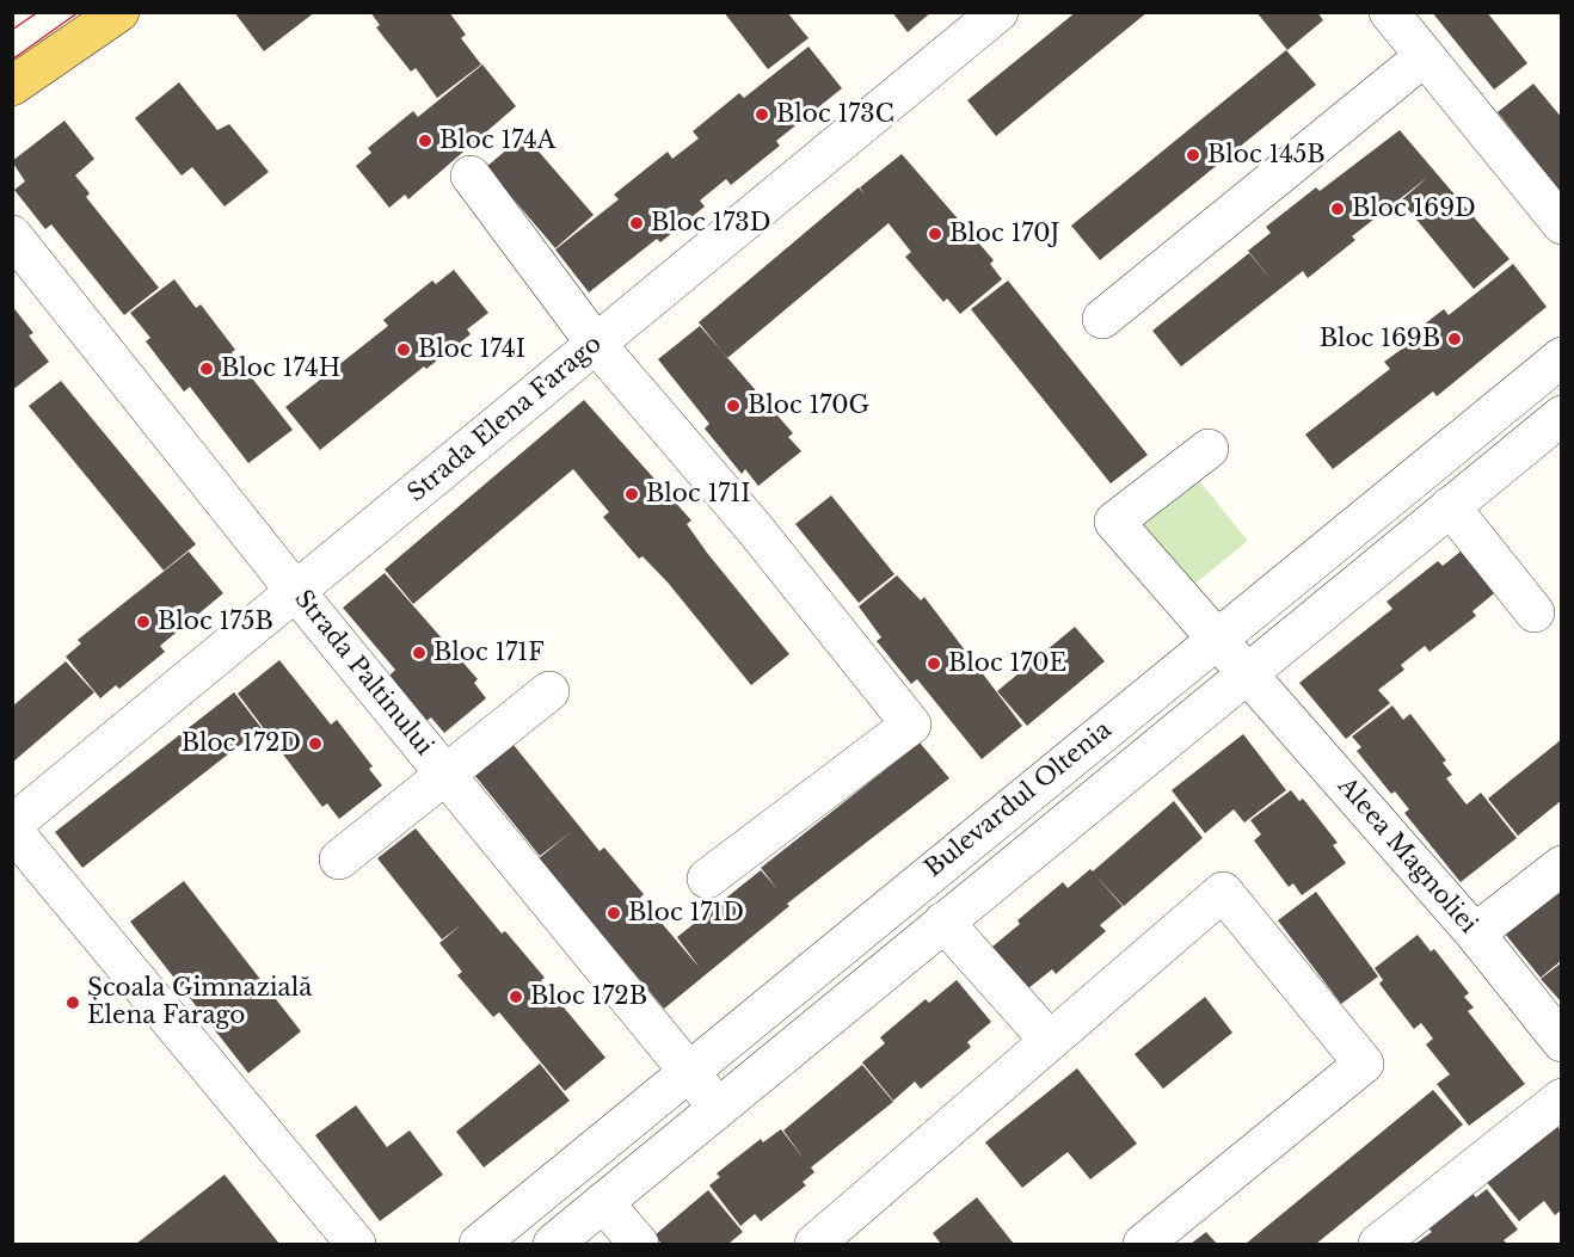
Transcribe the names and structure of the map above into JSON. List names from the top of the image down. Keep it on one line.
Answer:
{"streets":{"street":["Strada Elena Farago","Strada Paltinului","Bulevardul Oltenia","Aleea Magnoliei"]},"crossings":[["Strada Elena Farago","Strada Paltinului"],["Strada Paltinului","Bulevardul Oltenia"],["Bulevardul Oltenia","Aleea Magnoliei"]],"places":["Bloc 173C","Bloc 174A","Bloc 145B","Bloc 169D","Bloc 173D","Bloc 170J","Bloc 169B","Bloc 174I","Bloc 174H","Bloc 170G","Bloc 171I","Bloc 175B","Bloc 171F","Bloc 170E","Bloc 172D","Bloc 171D","Bloc 172B","Școala Gimnazială Elena Farago"]}
